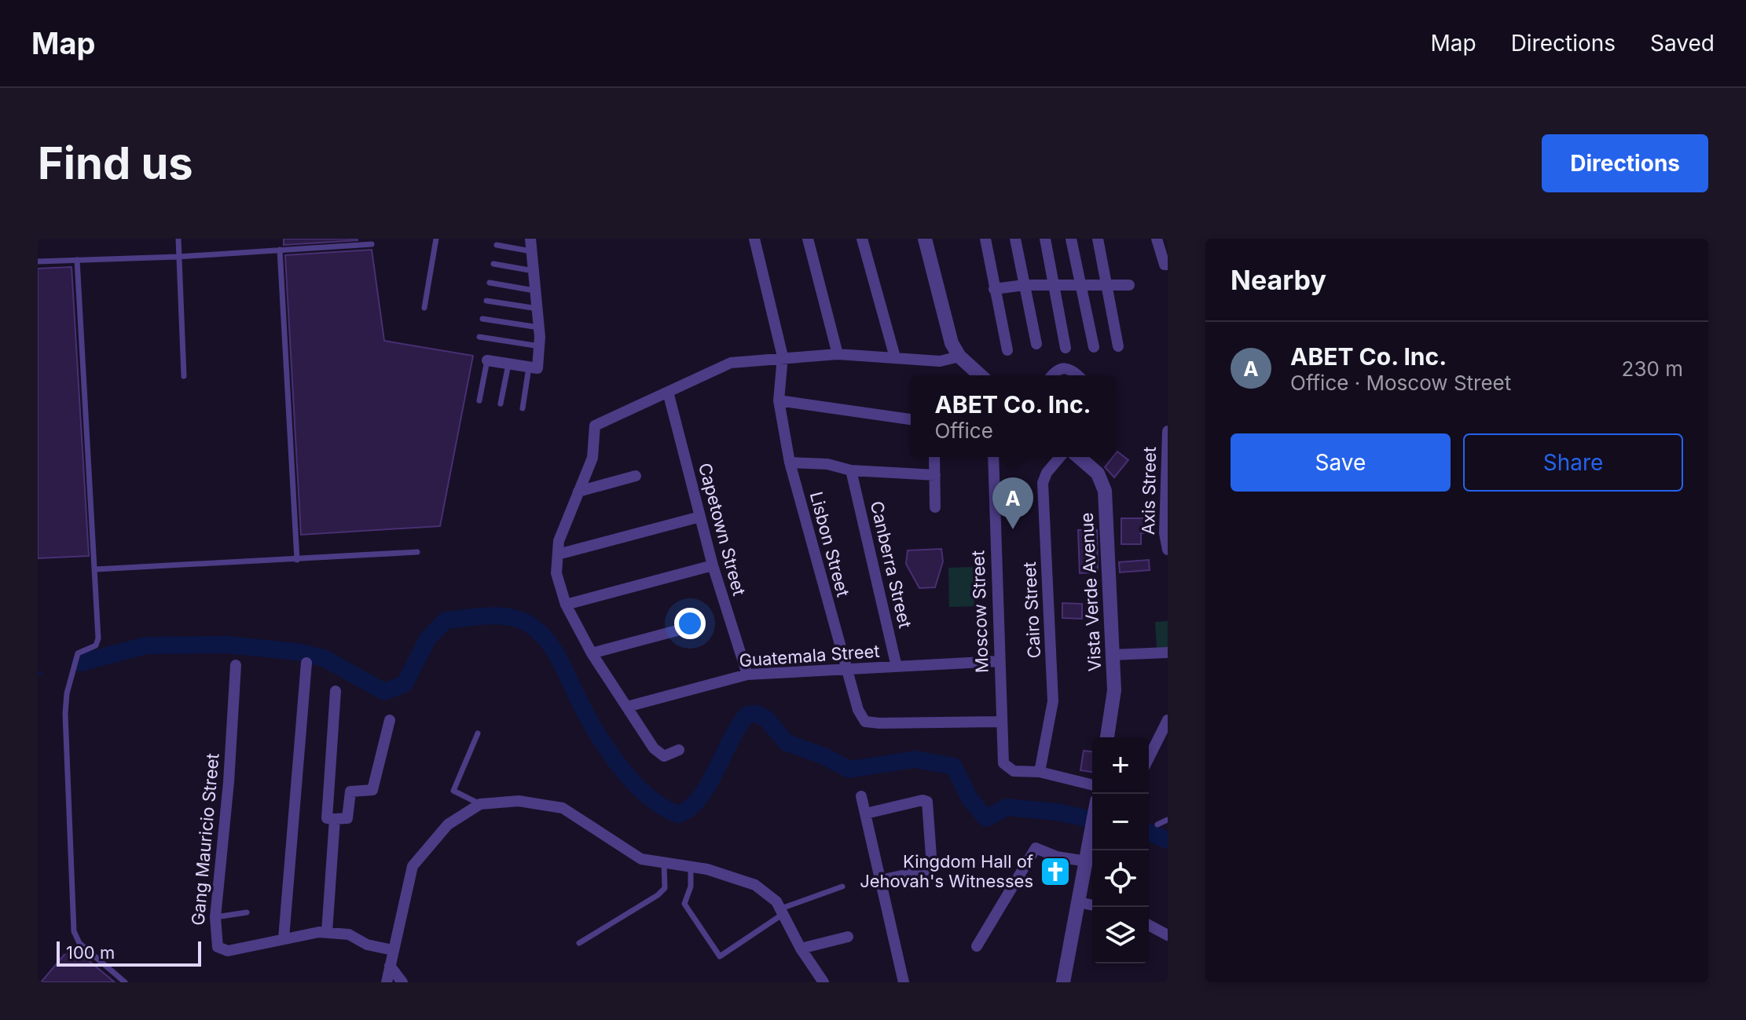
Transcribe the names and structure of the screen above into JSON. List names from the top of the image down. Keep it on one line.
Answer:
{"streets":{"street":["Axis Street","Capetown Street","Lisbon Street","Canberra Street","Vista Verde Avenue","Cairo Street","Moscow Street","Guatemala Street","Gang Mauricio Street"]},"crossings":[["Capetown Street","Guatemala Street"],["Lisbon Street","Moscow Street"],["Lisbon Street","Guatemala Street"],["Canberra Street","Guatemala Street"],["Cairo Street","Moscow Street"],["Moscow Street","Guatemala Street"]],"places":{"church":["Kingdom Hall of Jehovah's Witnesses"]},"scale_bar":"100 m","page":{"header":"Map","nav":["Map","Directions","Saved"],"buttons":["Directions",["Save","Share"]],"title":"Find us","heading":"Nearby","list":[{"mark":"A","name":"ABET Co. Inc.","note":"Office · Moscow Street","value":"230 m"}],"popup":["ABET Co. Inc.","Office"],"pins":"A","map_buttons":["+","−"],"scale":"100 m"}}
